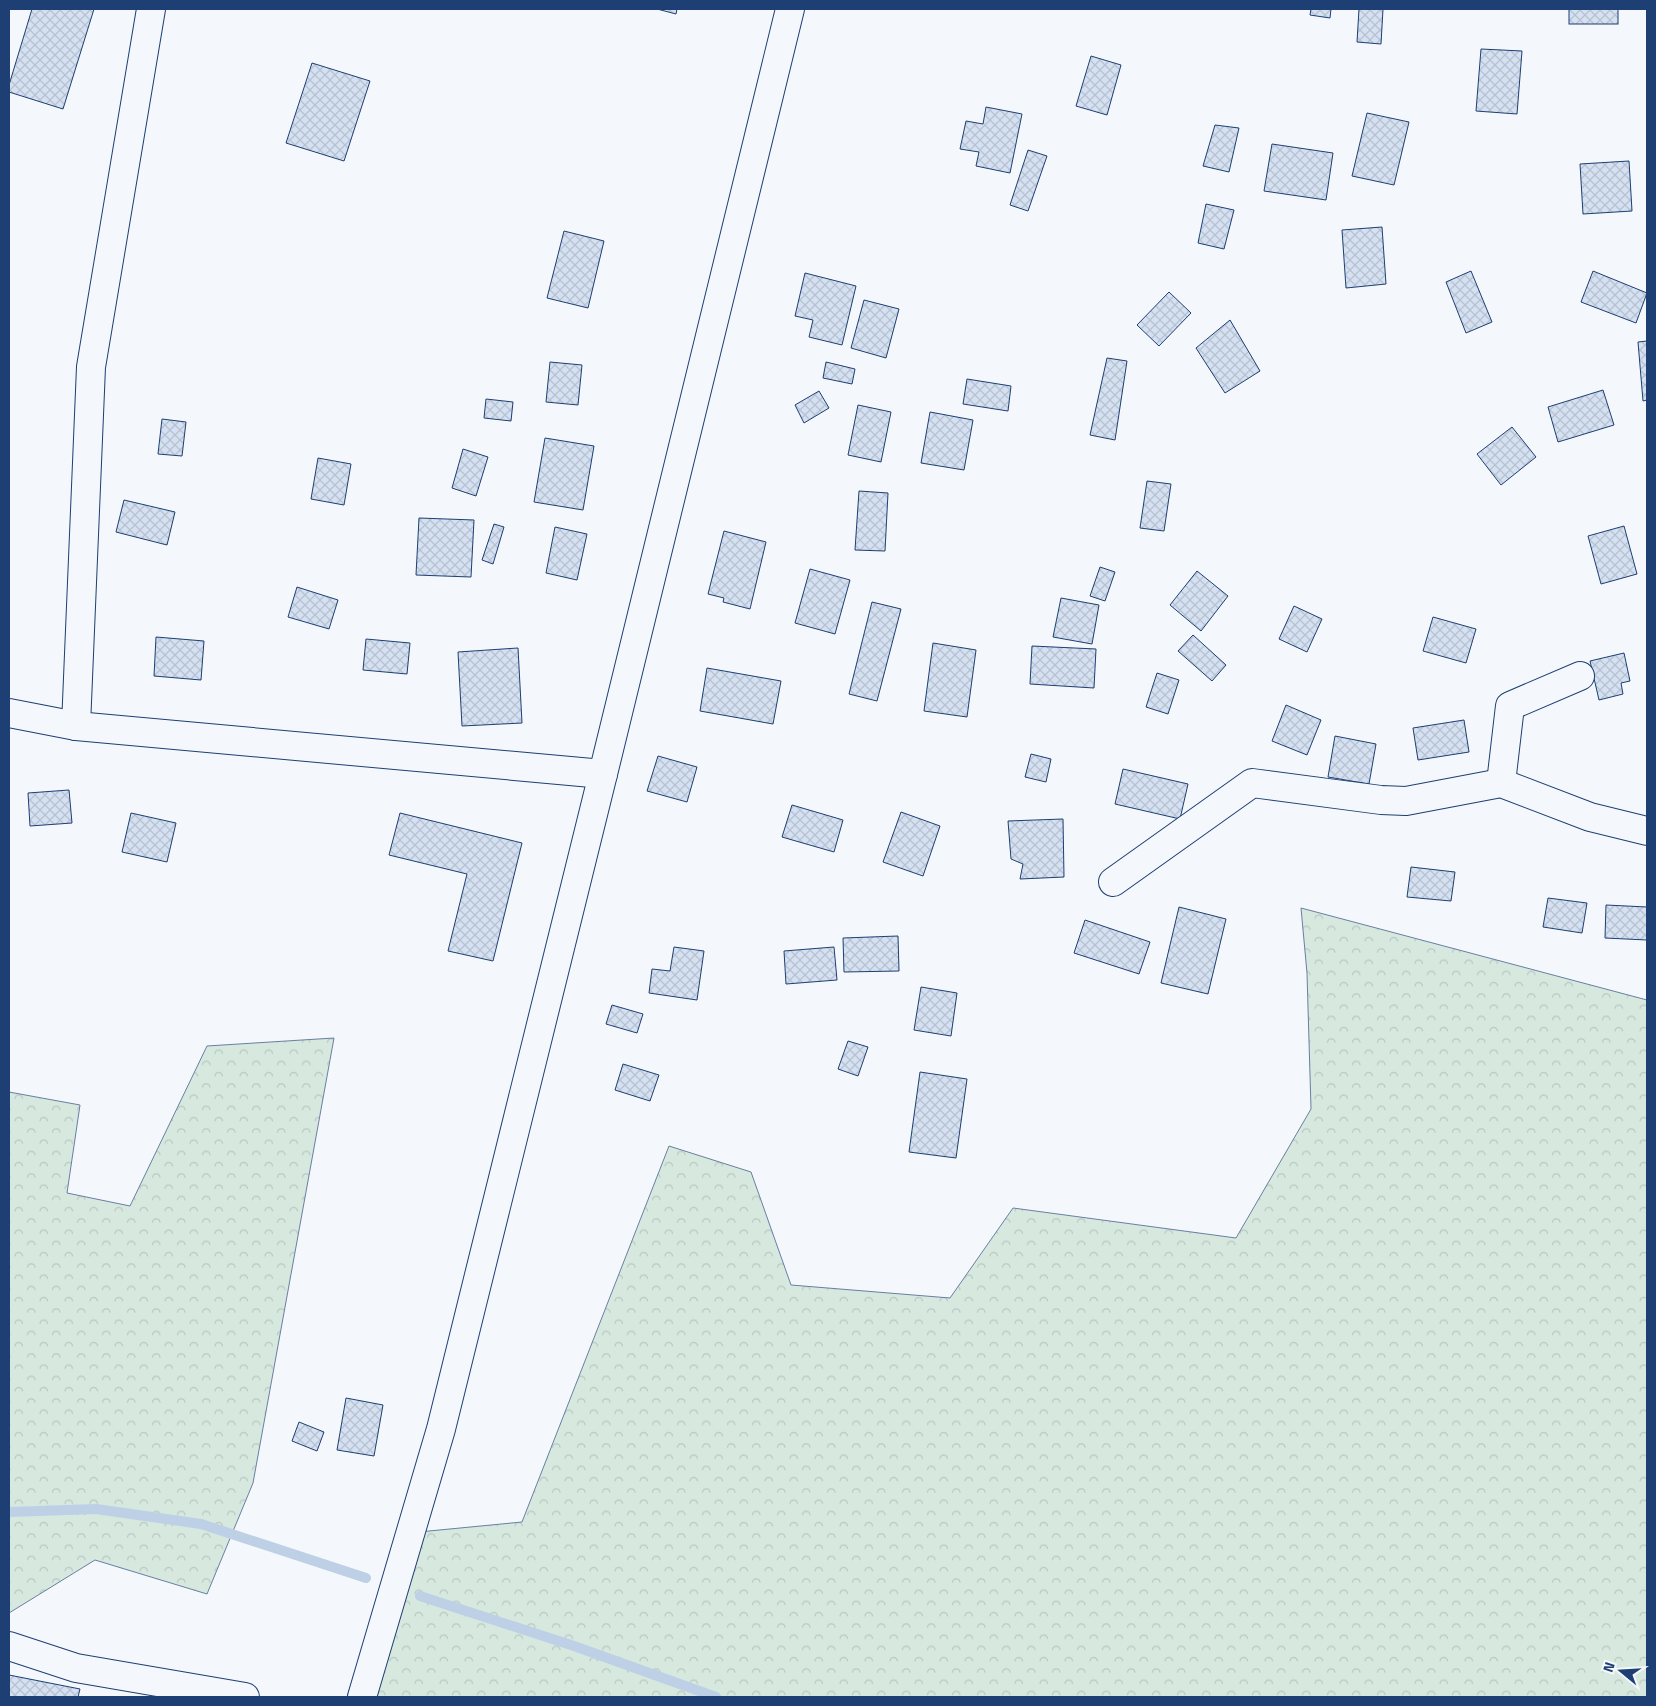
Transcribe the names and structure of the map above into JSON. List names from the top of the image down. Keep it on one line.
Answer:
{"north":"left"}
